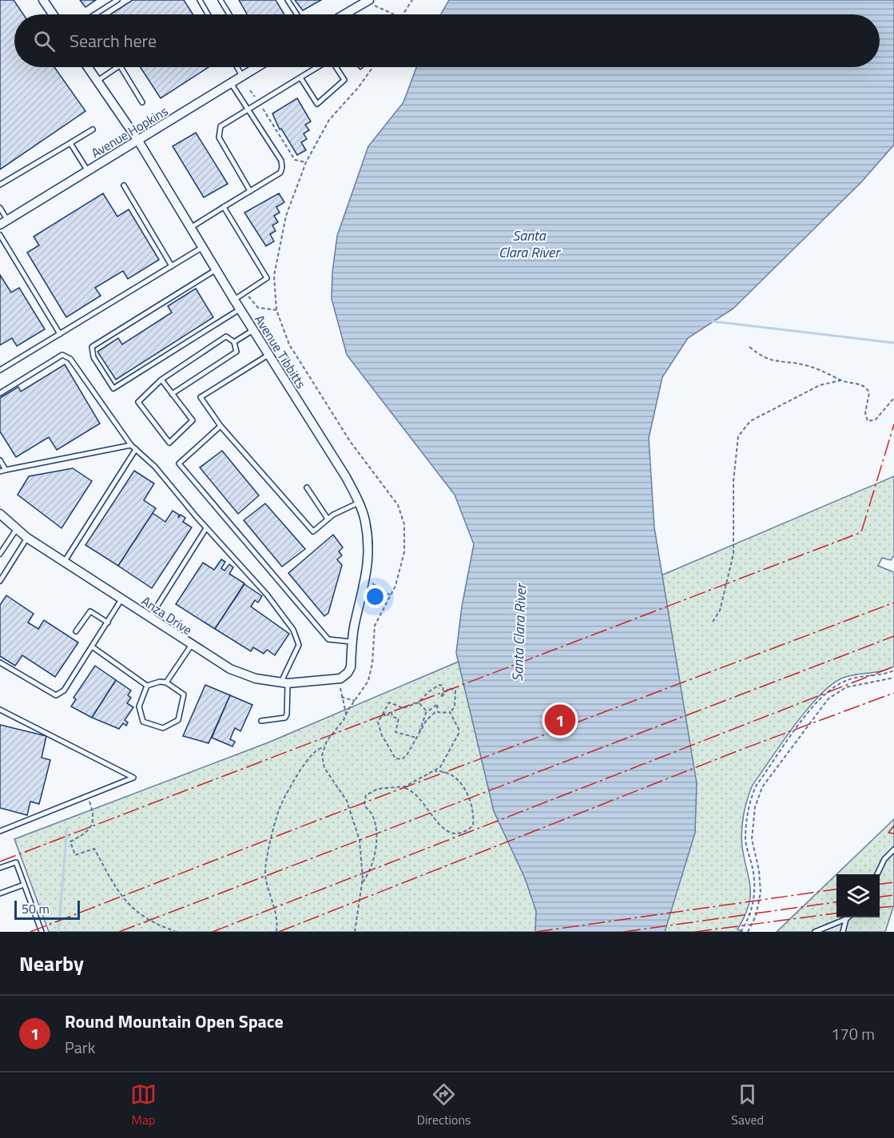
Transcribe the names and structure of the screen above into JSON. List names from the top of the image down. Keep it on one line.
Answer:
{"streets":{"street":["Avenue Hopkins","Avenue Tibbitts","Anza Drive"]},"crossings":[["Avenue Hopkins","Avenue Tibbitts"],["Avenue Tibbitts","Anza Drive"]],"water":["Santa Clara River"],"scale_bar":"50 m","page":{"search":"Search here","pins":"1","scale":"50 m","heading":"Nearby","list":[{"mark":"1","name":"Round Mountain Open Space","note":"Park","value":"170 m"}],"nav":["Map","Directions","Saved"]}}
